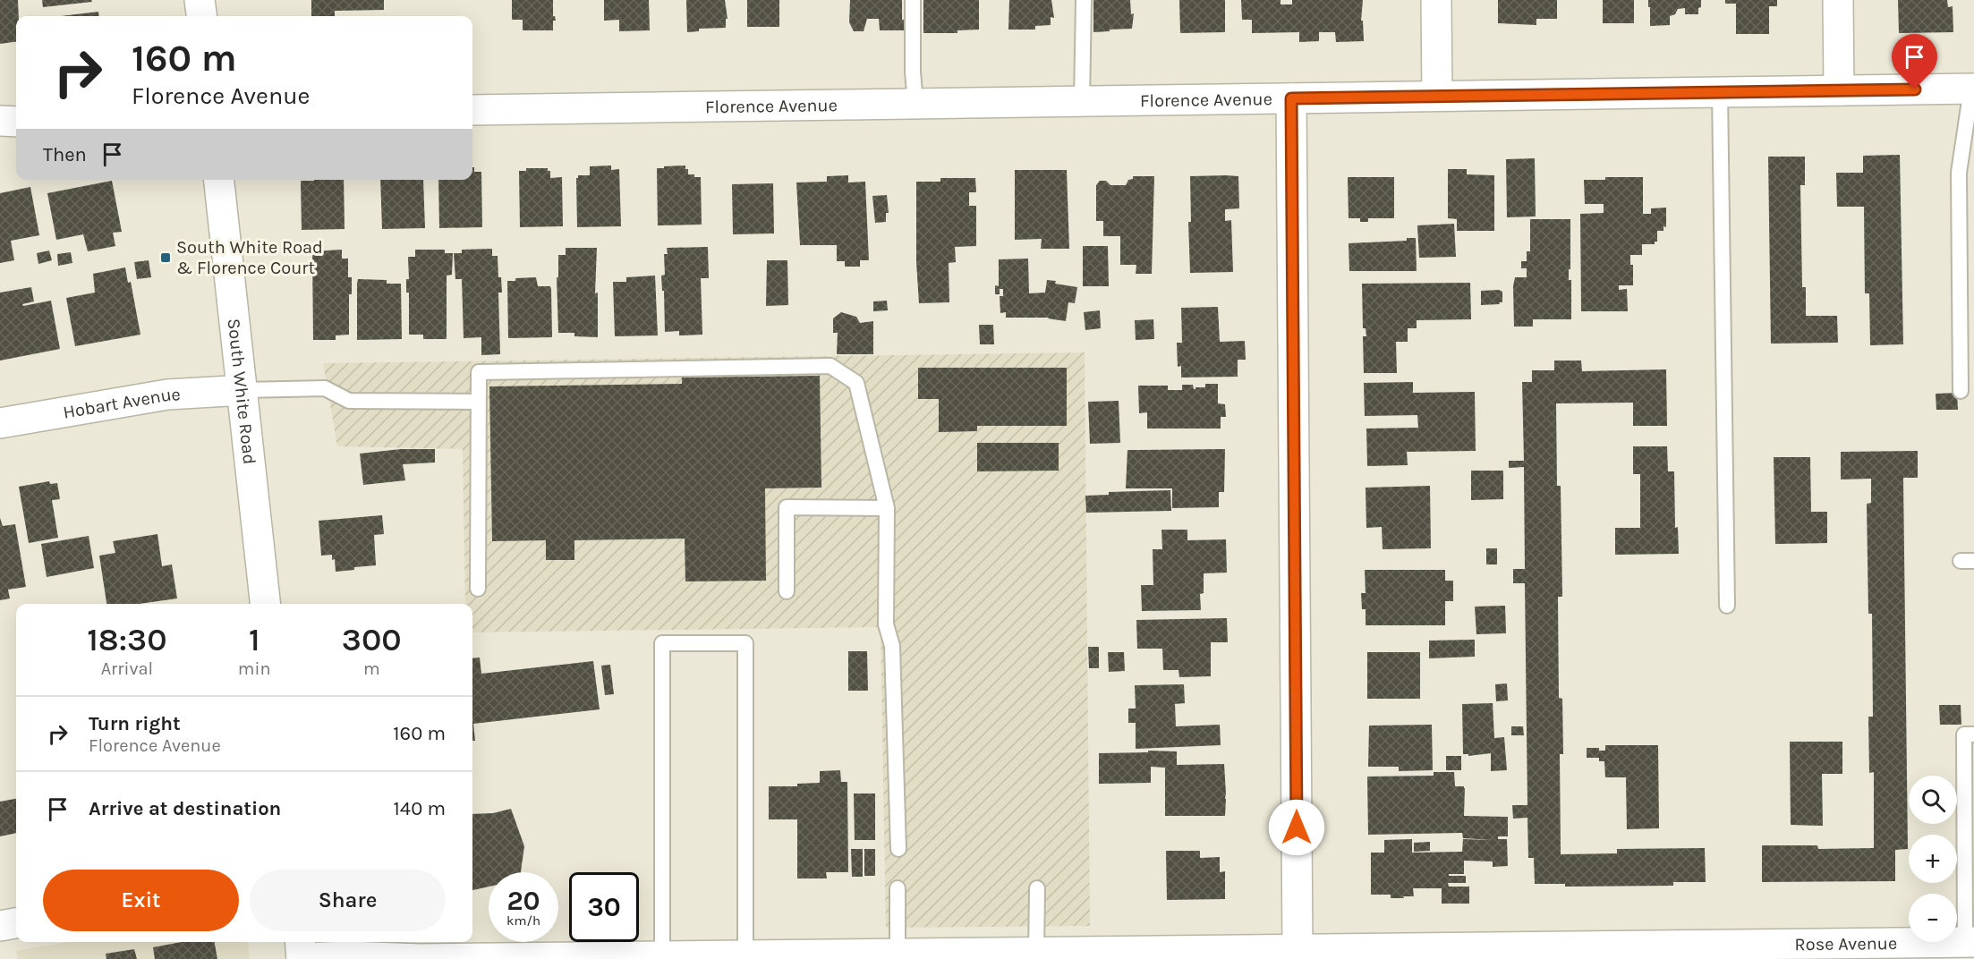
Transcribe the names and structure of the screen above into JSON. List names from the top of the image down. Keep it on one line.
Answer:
{"streets":{"street":["Florence Avenue","South White Road","Hobart Avenue","Rose Avenue"]},"crossings":[["South White Road","Hobart Avenue"]],"places":{"transit":["South White Road & Florence Court"]},"page":{"turn":["160 m","Florence Avenue"],"then":"Then","eta":["18:30","Arrival","1","min","300","m"],"list":[{"name":"Turn right","note":"Florence Avenue","value":"160 m"},{"name":"Arrive at destination","value":"140 m"}],"map_buttons":["+","−"],"buttons":["Exit","Share"],"speed":"20 km/h","limit":"30"}}
